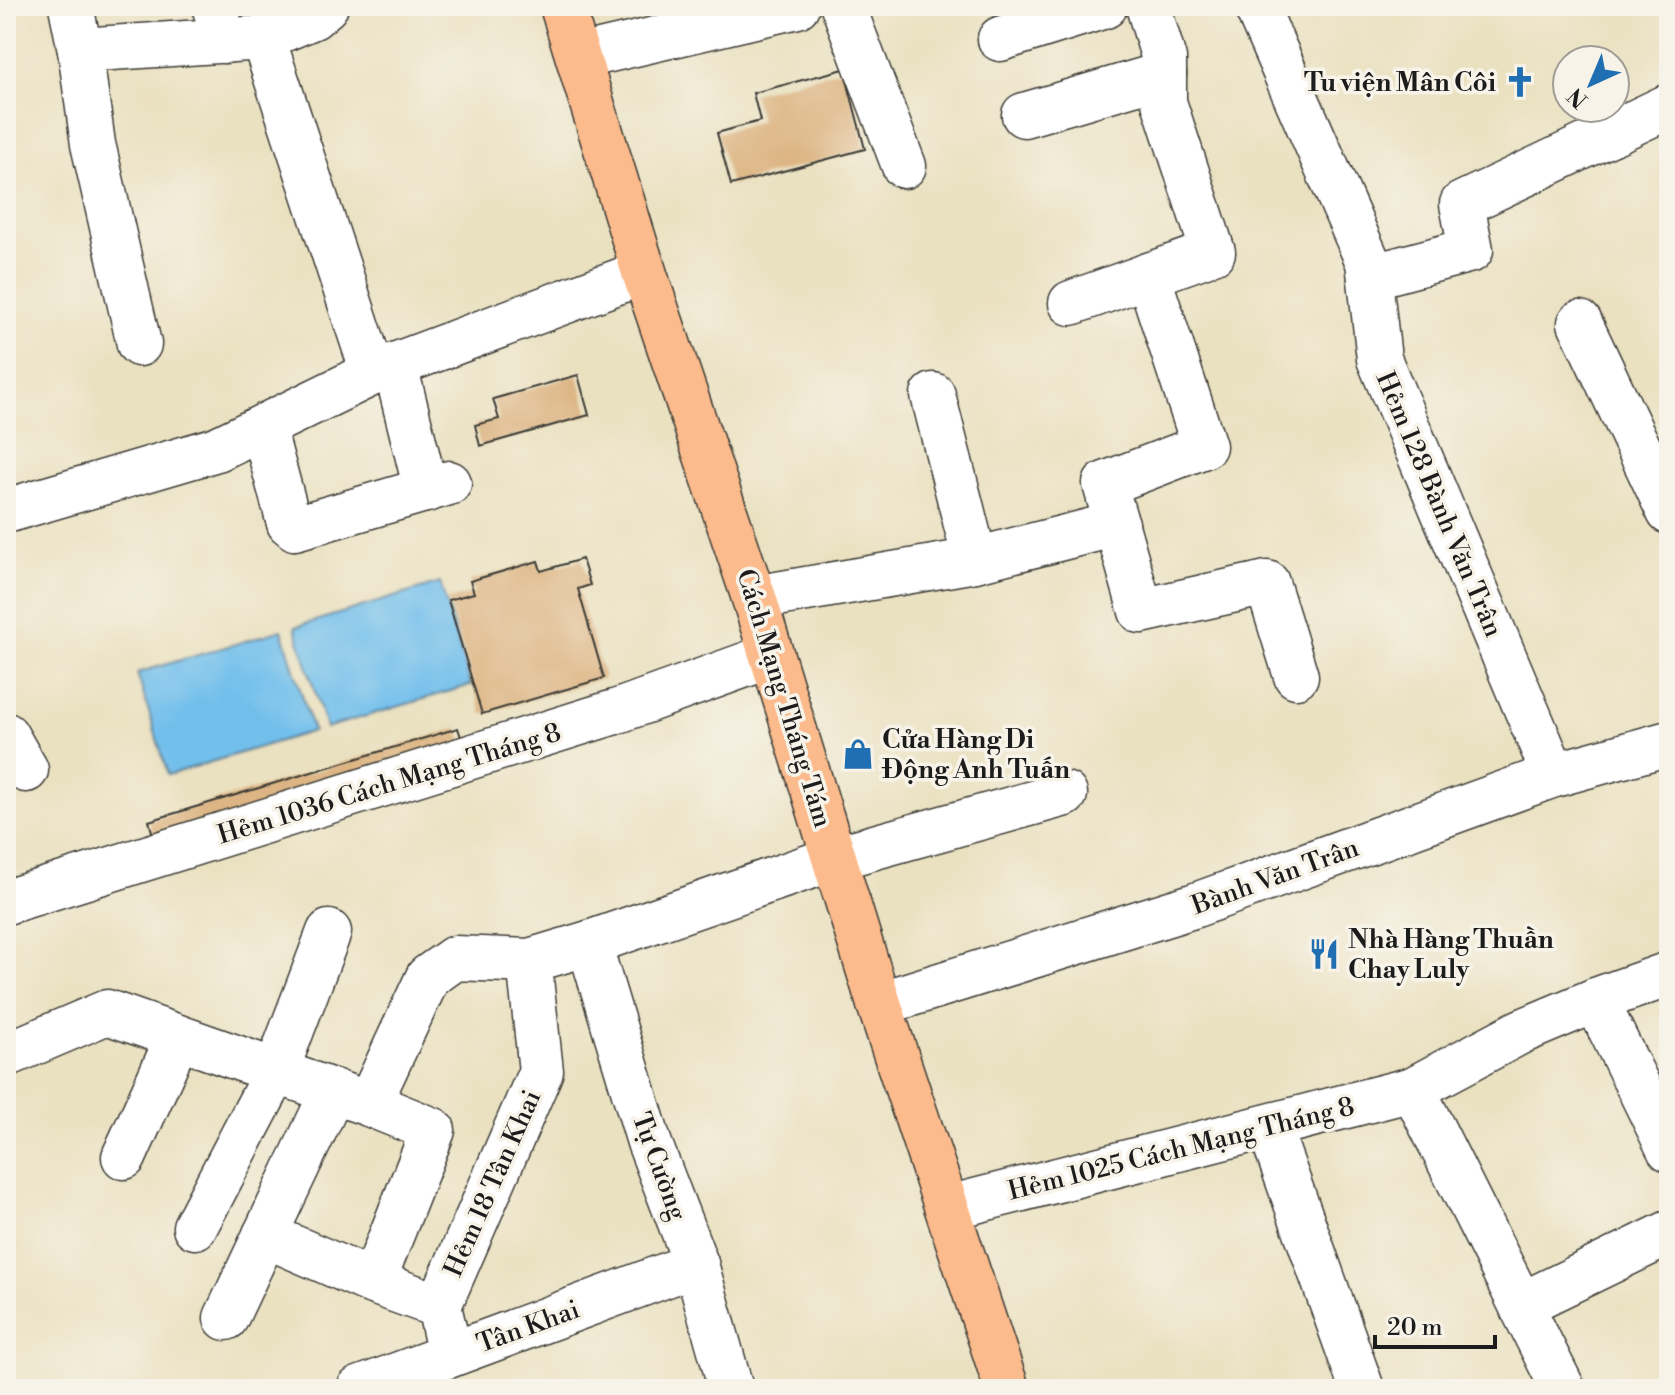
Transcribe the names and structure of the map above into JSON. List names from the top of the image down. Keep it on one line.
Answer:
{"streets":{"main road":["Cách Mạng Tháng Tám"],"street":["Hẻm 128 Bành Văn Trân","Hẻm 1036 Cách Mạng Tháng 8","Bành Văn Trân","Hẻm 1025 Cách Mạng Tháng 8","Tự Cường","Hẻm 18 Tân Khai","Tân Khai"]},"crossings":[["Hẻm 128 Bành Văn Trân","Bành Văn Trân"],["Cách Mạng Tháng Tám","Hẻm 1036 Cách Mạng Tháng 8"],["Cách Mạng Tháng Tám","Bành Văn Trân"],["Cách Mạng Tháng Tám","Hẻm 1025 Cách Mạng Tháng 8"],["Tự Cường","Tân Khai"],["Hẻm 18 Tân Khai","Tân Khai"]],"places":{"church":["Tu viện Mân Côi"],"shop":["Cửa Hàng Di Động Anh Tuấn"],"restaurant":["Nhà Hàng Thuần Chay Luly"]},"scale_bar":"20 m","north":"bottom left"}
